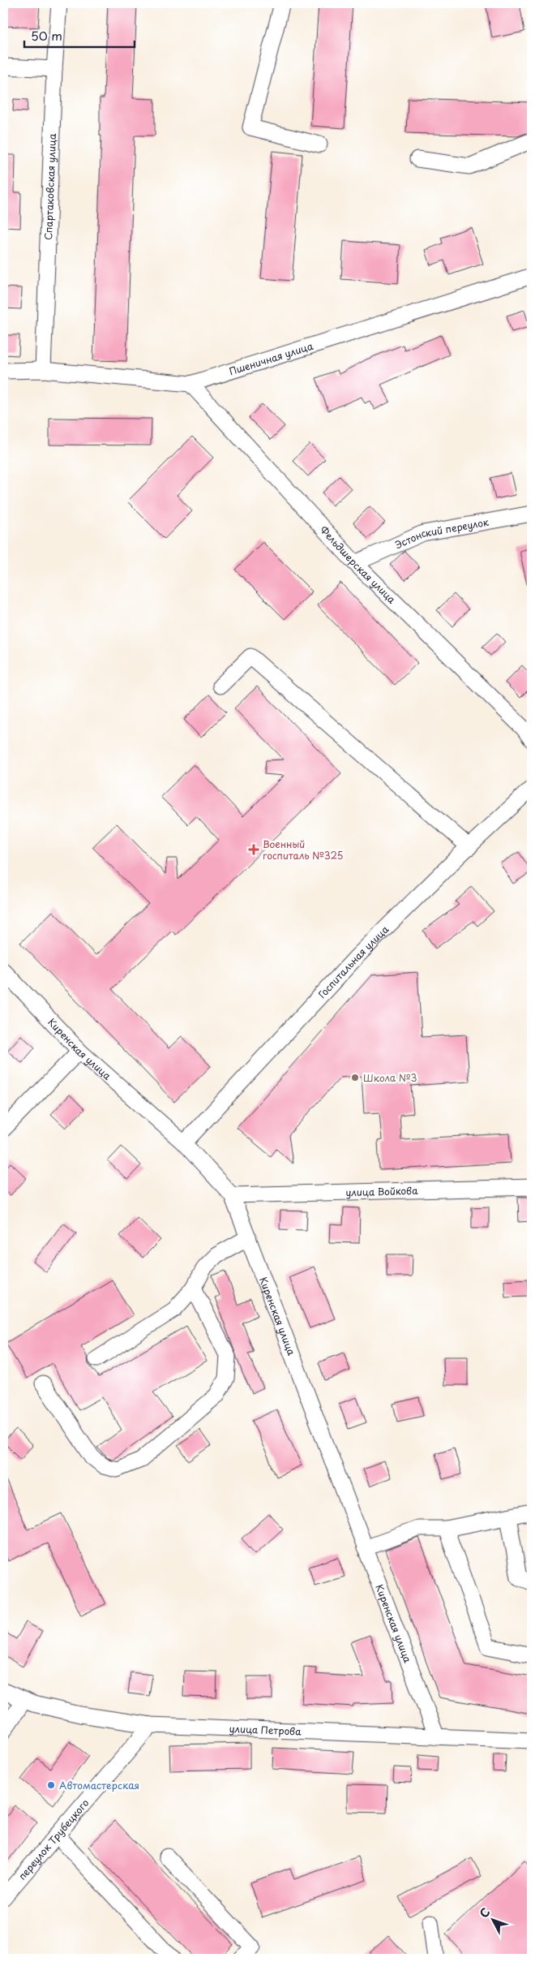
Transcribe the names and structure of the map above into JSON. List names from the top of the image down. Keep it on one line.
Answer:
{"streets":{"street":["Спартаковская улица","Пшеничная улица","Эстонский переулок","Фельдшерская улица","Госпитальная улица","Киренская улица","улица Войкова","улица Петрова","переулок Трубецкого"]},"crossings":[["Спартаковская улица","Пшеничная улица"],["Пшеничная улица","Фельдшерская улица"],["Эстонский переулок","Фельдшерская улица"],["Госпитальная улица","Киренская улица"],["Киренская улица","улица Войкова"],["Киренская улица","улица Петрова"],["улица Петрова","переулок Трубецкого"]],"places":{"health":["Военный госпиталь №325"],"other":["Школа №3","Автомастерская"]},"scale_bar":"50 m","north":"top left"}
